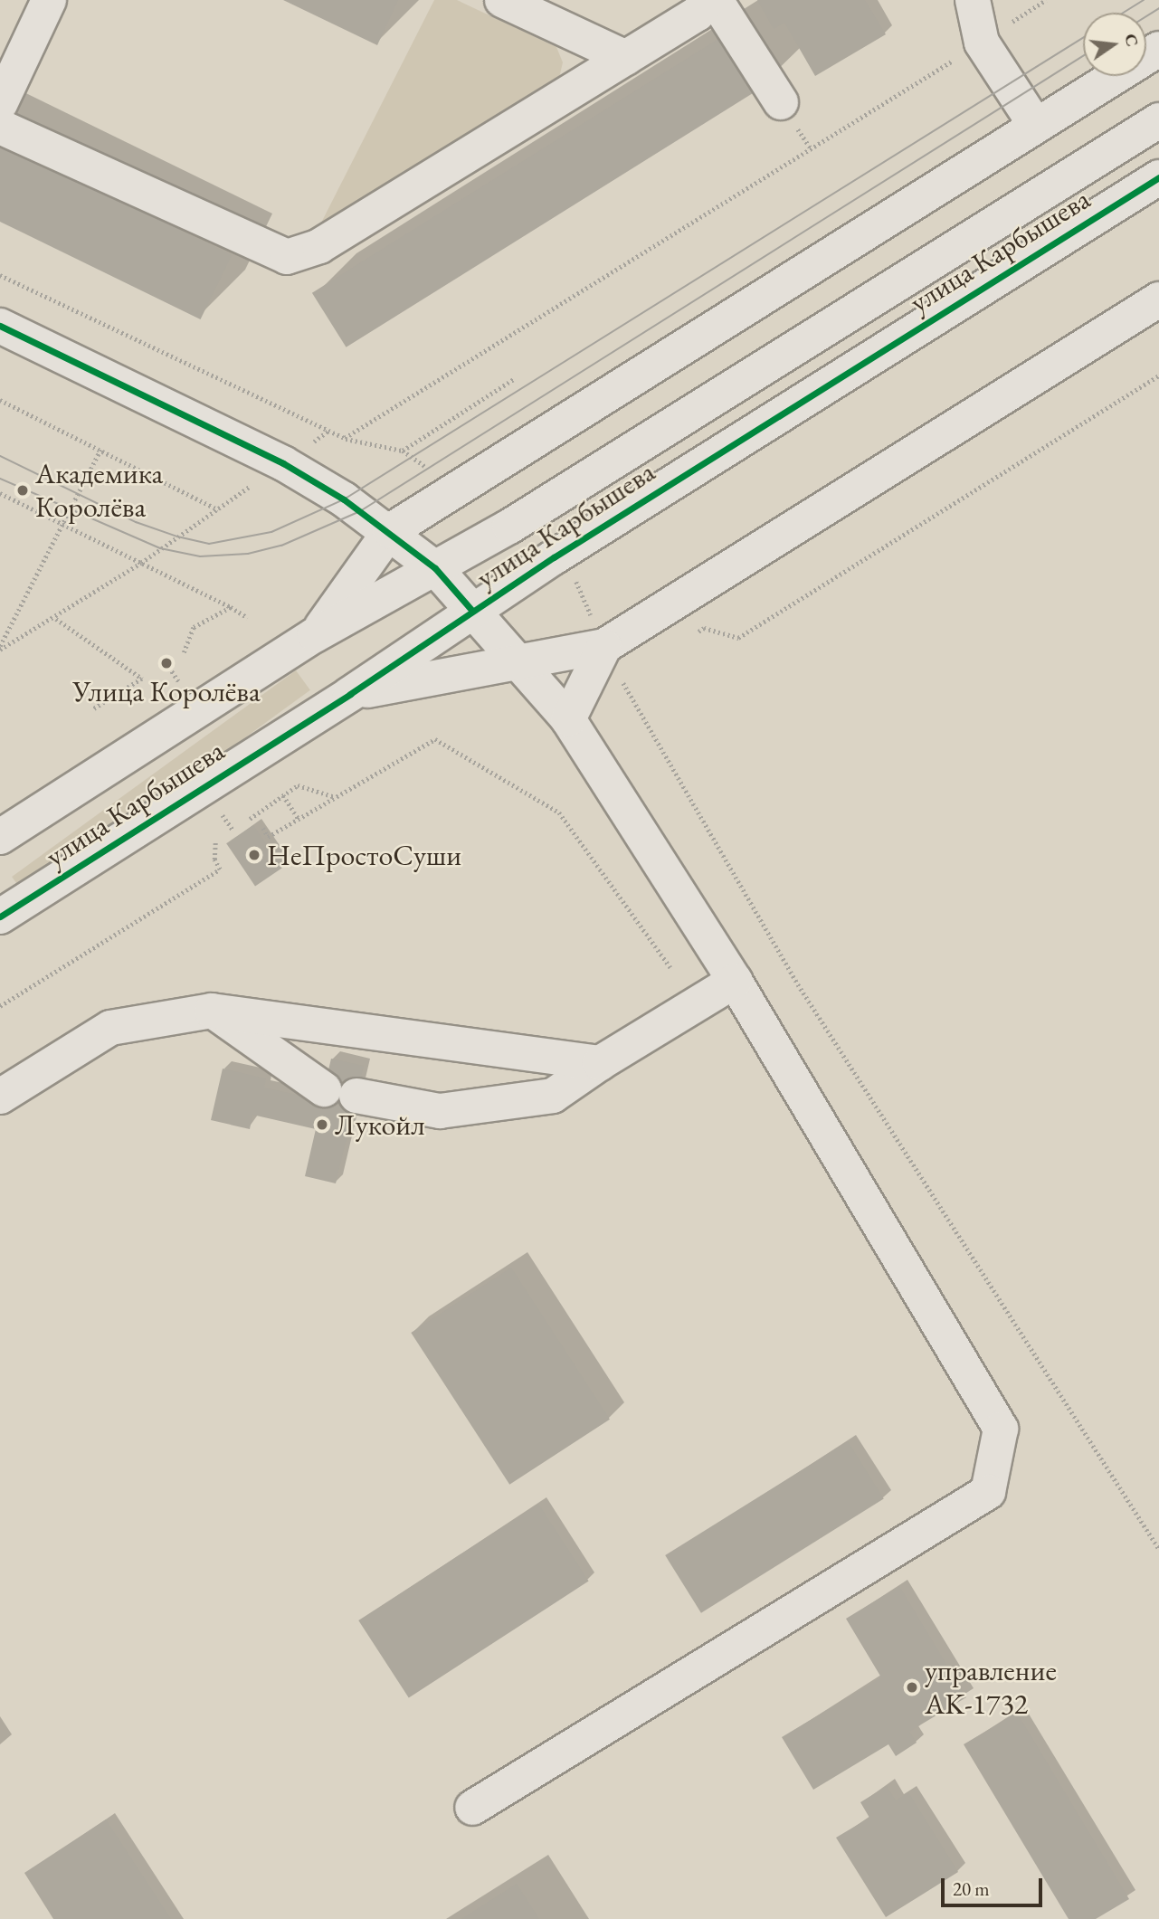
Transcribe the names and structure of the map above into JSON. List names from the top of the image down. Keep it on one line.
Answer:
{"streets":{"street":["улица Карбышева"]},"places":["Академика Королёва","Улица Королёва","НеПростоСуши","Лукойл","управление AK-1732"],"scale_bar":"20 m","north":"right"}
